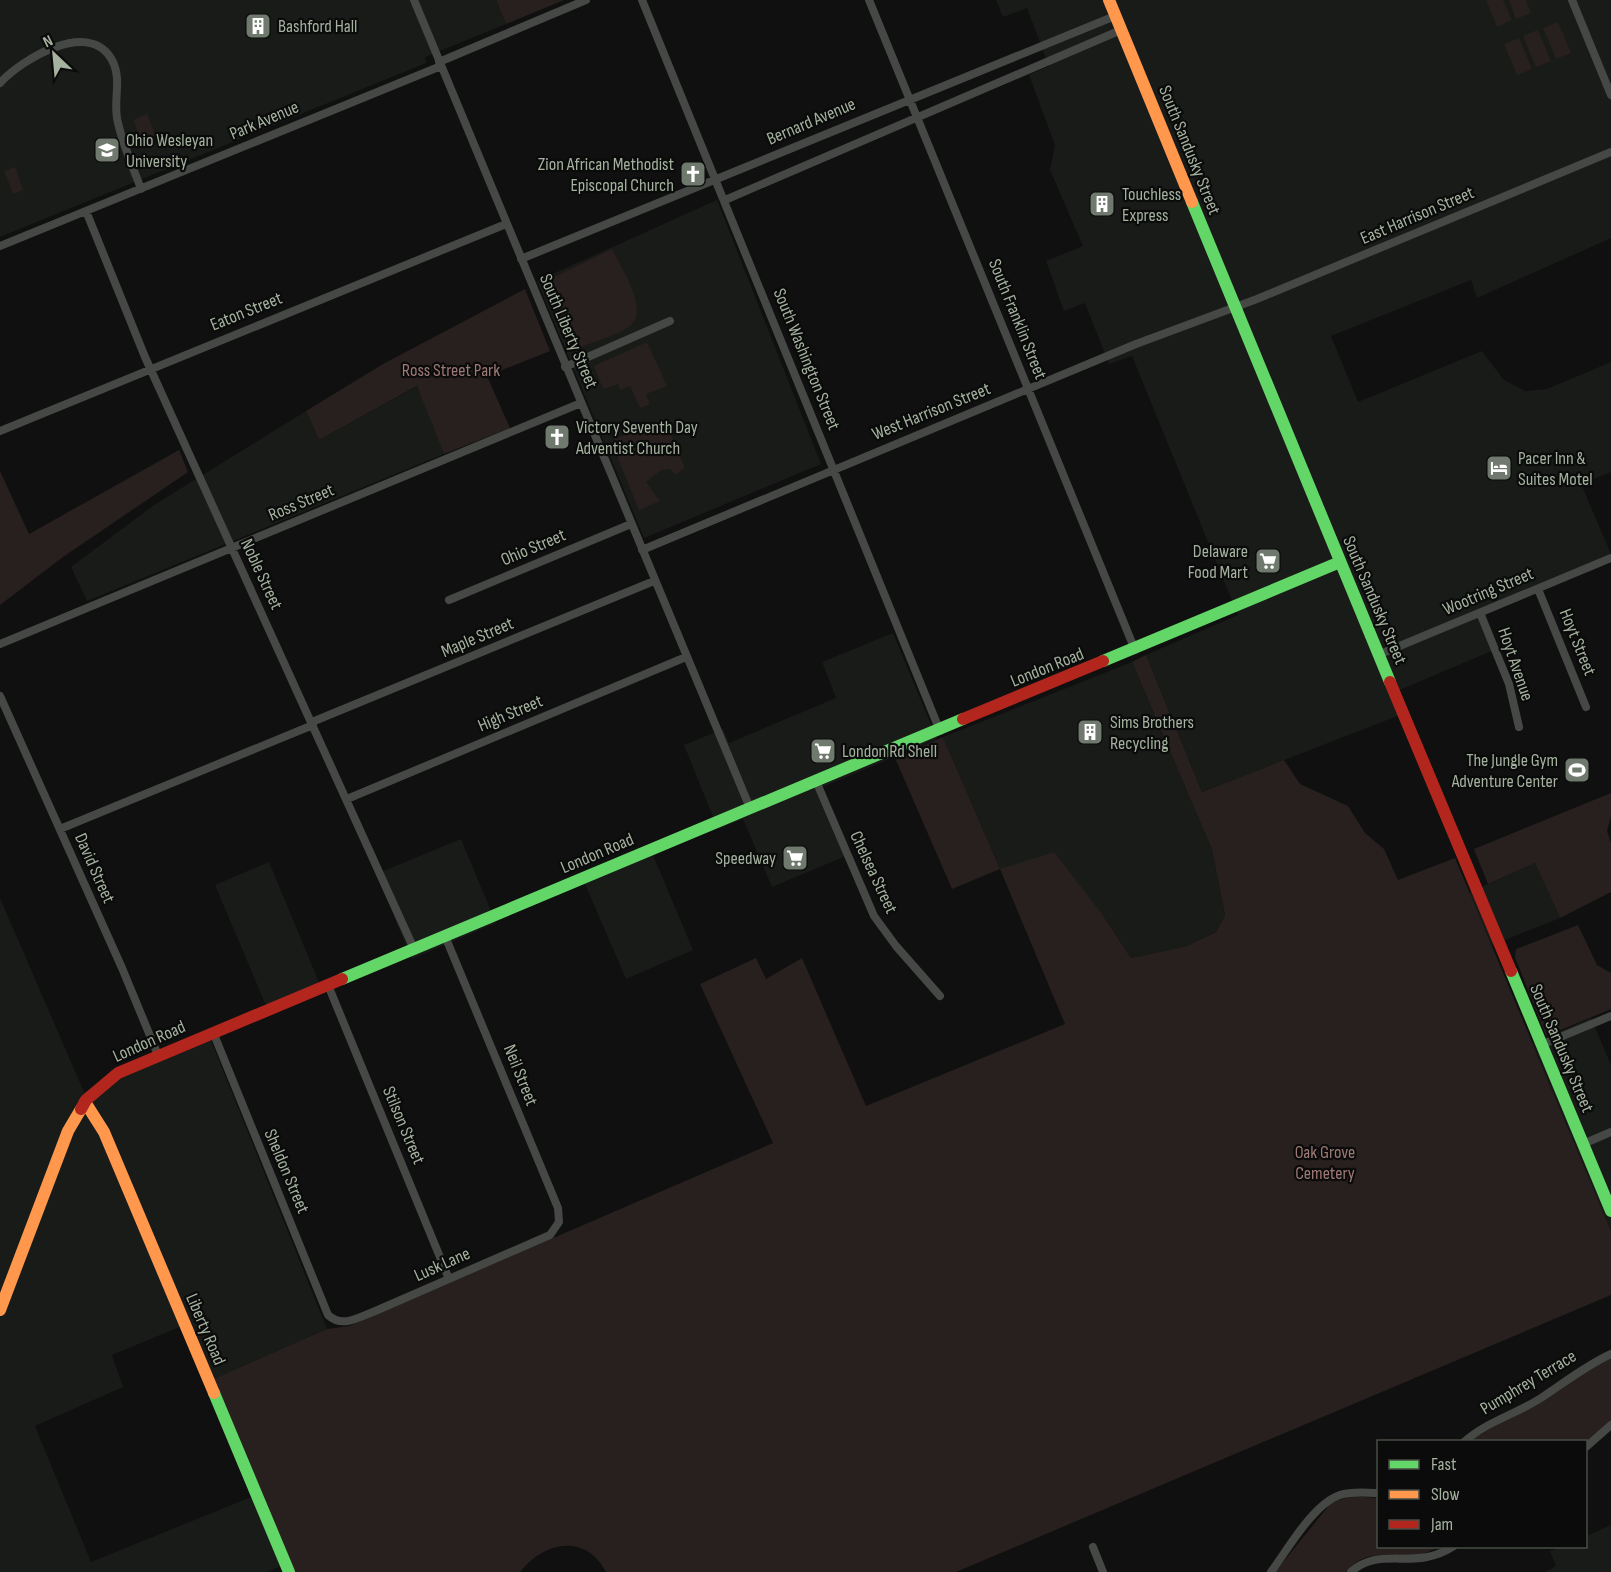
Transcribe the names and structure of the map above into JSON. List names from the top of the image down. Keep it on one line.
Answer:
{"streets":{"street":["Park Avenue","Bernard Avenue","South Sandusky Street","East Harrison Street","Eaton Street","South Franklin Street","South Liberty Street","South Washington Street","West Harrison Street","Ross Street","Ohio Street","Noble Street","Wootring Street","Maple Street","Hoyt Street","Hoyt Avenue","London Road","High Street","David Street","Chelsea Street","Neil Street","Stilson Street","Sheldon Street","Lusk Lane","Liberty Road","Pumphrey Terrace"]},"crossings":[["Park Avenue","South Liberty Street"],["Park Avenue","Noble Street"],["Bernard Avenue","South Sandusky Street"],["Bernard Avenue","South Franklin Street"],["Bernard Avenue","South Liberty Street"],["Bernard Avenue","South Washington Street"],["South Sandusky Street","East Harrison Street"],["South Sandusky Street","West Harrison Street"],["South Sandusky Street","Wootring Street"],["South Sandusky Street","London Road"],["East Harrison Street","West Harrison Street"],["Eaton Street","South Liberty Street"],["Eaton Street","Noble Street"],["South Franklin Street","West Harrison Street"],["South Franklin Street","London Road"],["South Liberty Street","West Harrison Street"],["South Liberty Street","Ross Street"],["South Liberty Street","Ohio Street"],["South Liberty Street","Maple Street"],["South Liberty Street","London Road"],["South Liberty Street","High Street"],["South Washington Street","West Harrison Street"],["South Washington Street","London Road"],["Ross Street","Noble Street"],["Noble Street","Maple Street"],["Noble Street","London Road"],["Noble Street","High Street"],["Wootring Street","Hoyt Street"],["Wootring Street","Hoyt Avenue"],["Maple Street","David Street"],["London Road","David Street"],["London Road","Chelsea Street"],["London Road","Neil Street"],["London Road","Stilson Street"],["London Road","Sheldon Street"],["London Road","Liberty Road"],["Neil Street","Lusk Lane"],["Stilson Street","Lusk Lane"],["Sheldon Street","Lusk Lane"]],"parks":["Ross Street Park","Oak Grove Cemetery"],"places":{"building":["Bashford Hall","Touchless Express","Sims Brothers Recycling"],"school or university":["Ohio Wesleyan University"],"church":["Zion African Methodist Episcopal Church","Victory Seventh Day Adventist Church"],"hotel":["Pacer Inn & Suites Motel"],"supermarket":["Delaware Food Mart","London Rd Shell","Speedway"],"sports":["The Jungle Gym Adventure Center"]},"legend":["Fast","Slow","Jam"],"north":"top left"}
